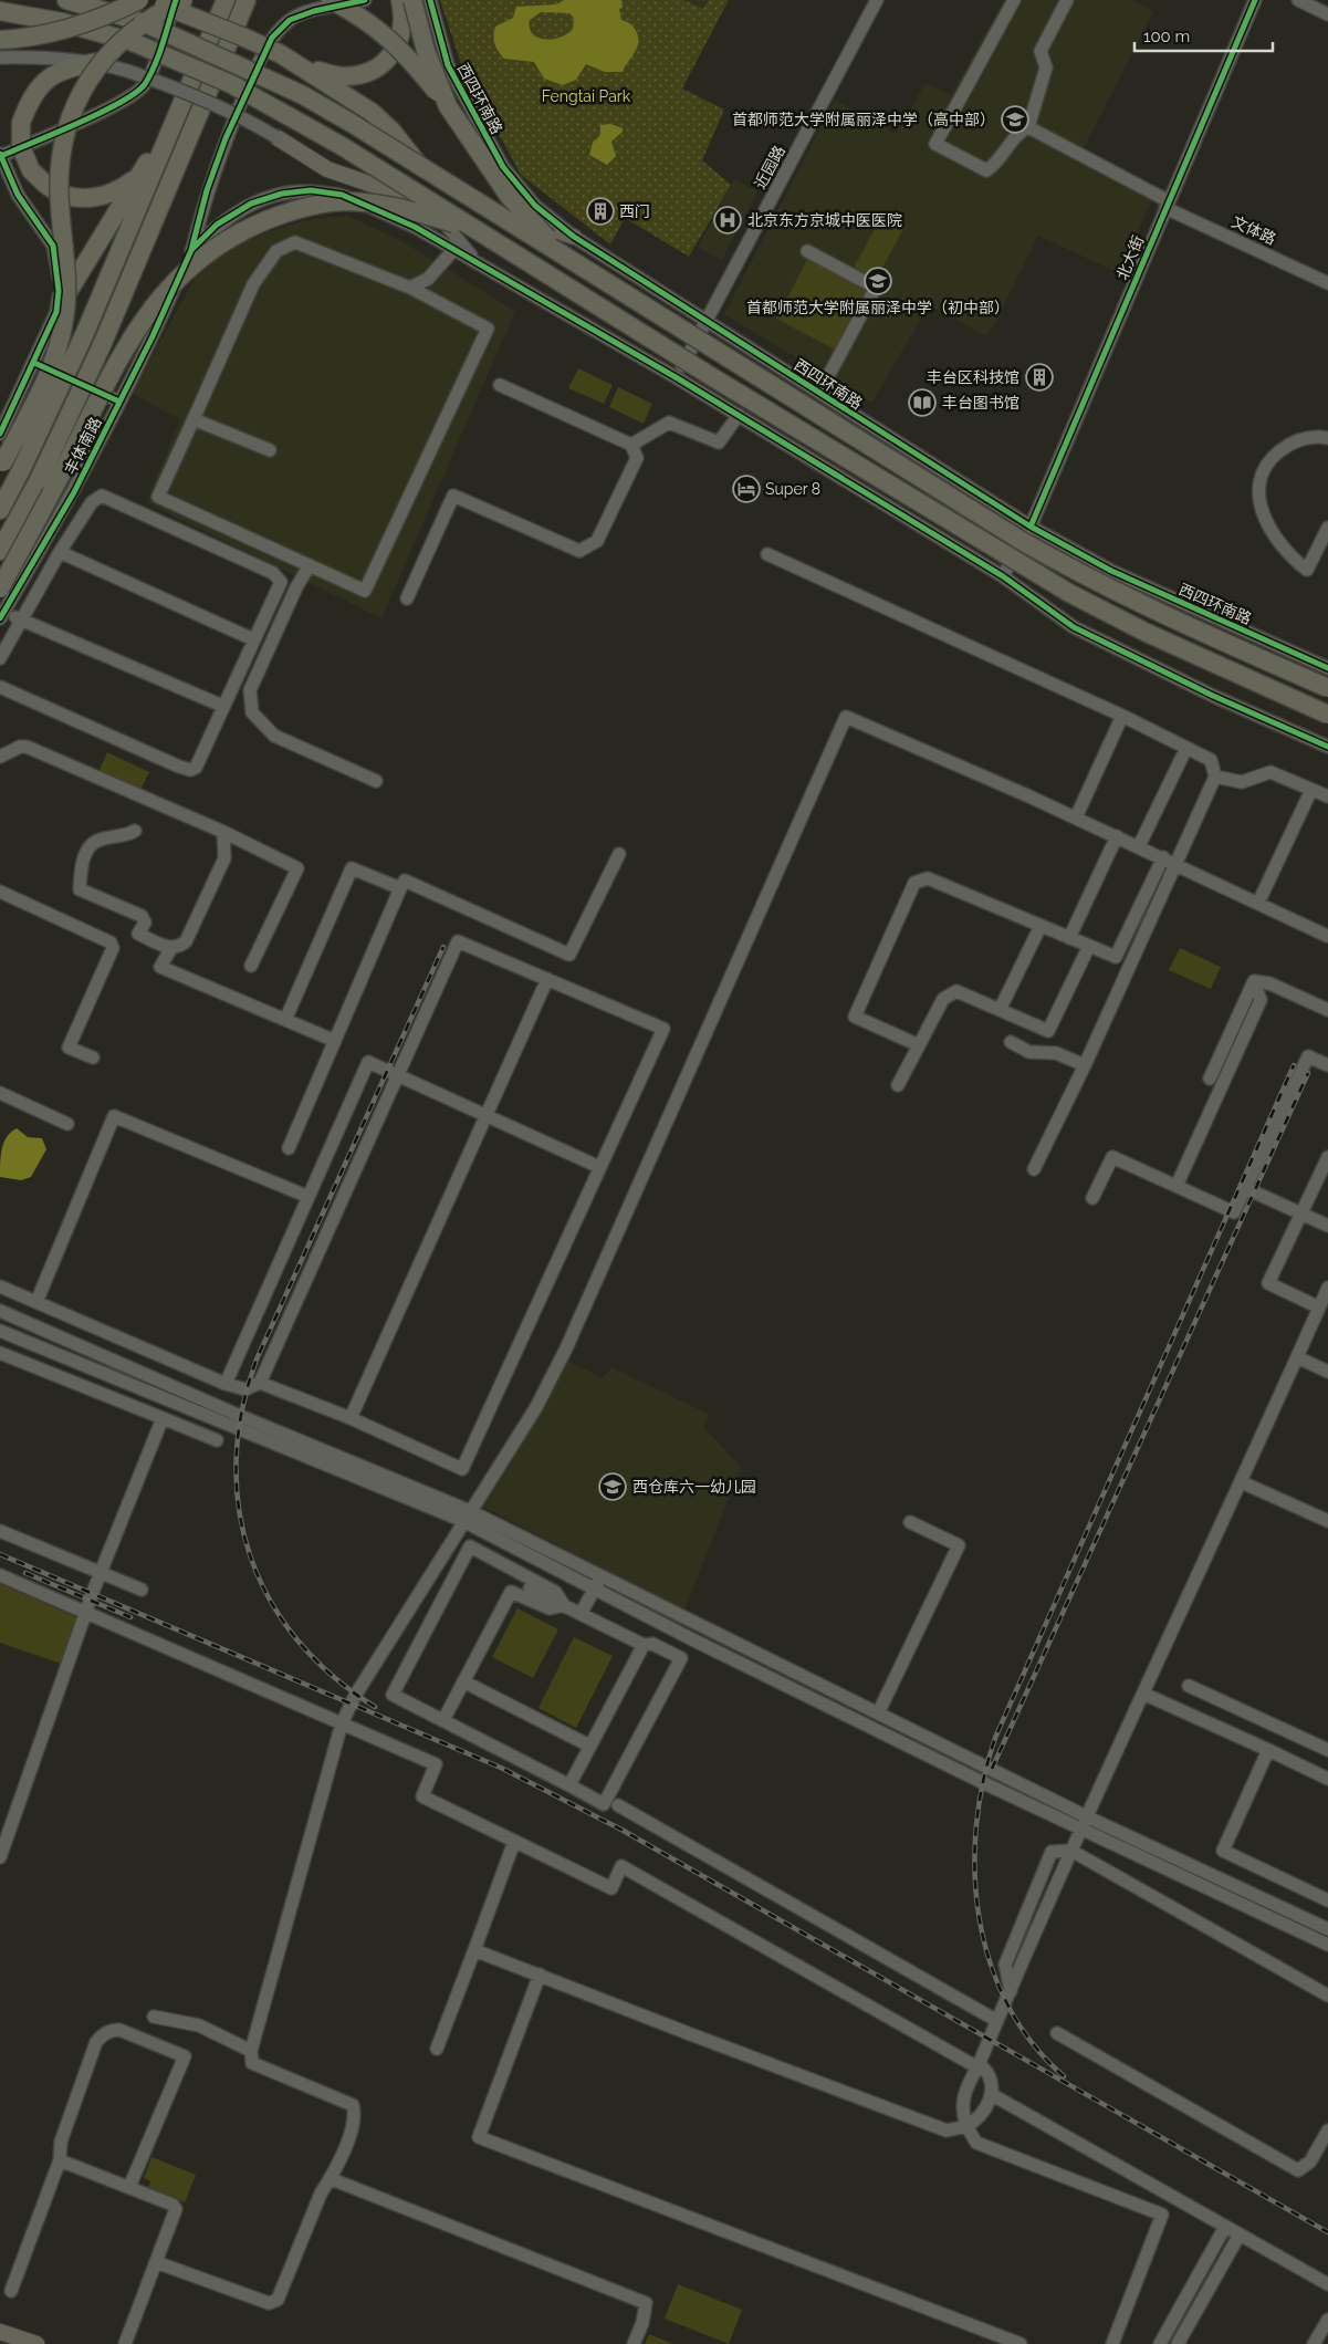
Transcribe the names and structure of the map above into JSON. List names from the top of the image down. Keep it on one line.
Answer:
{"streets":{"highway":["西四环南路","丰体南路"],"street":["近园路","文体路","北大街"]},"crossings":[["西四环南路","近园路"],["西四环南路","北大街"],["文体路","北大街"]],"parks":["Fengtai Park"],"places":{"school or university":["首都师范大学附属丽泽中学（高中部）","首都师范大学附属丽泽中学（初中部）","西仓库六一幼儿园"],"building":["西门","丰台区科技馆"],"hospital":["北京东方京城中医医院"],"library":["丰台图书馆"],"hotel":["Super 8"]},"scale_bar":"100 m"}
